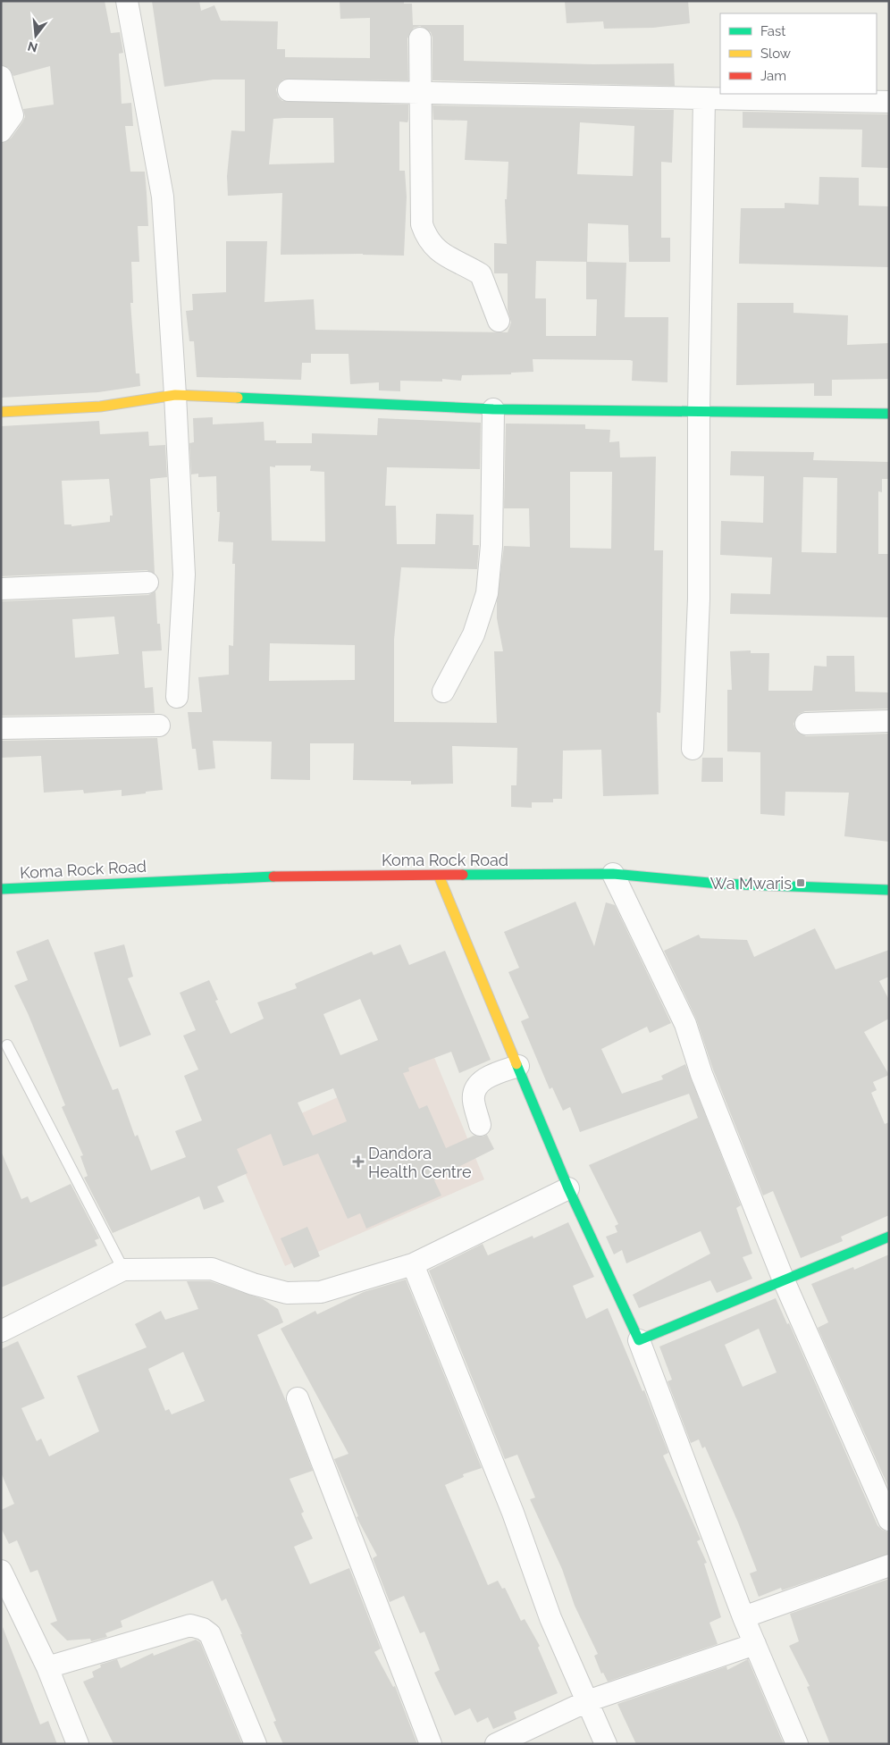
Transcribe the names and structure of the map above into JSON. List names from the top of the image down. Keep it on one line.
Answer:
{"streets":{"street":["Koma Rock Road"]},"places":{"transit":["Wa Mwaris"],"health":["Dandora Health Centre"]},"legend":["Fast","Slow","Jam"],"north":"bottom"}
